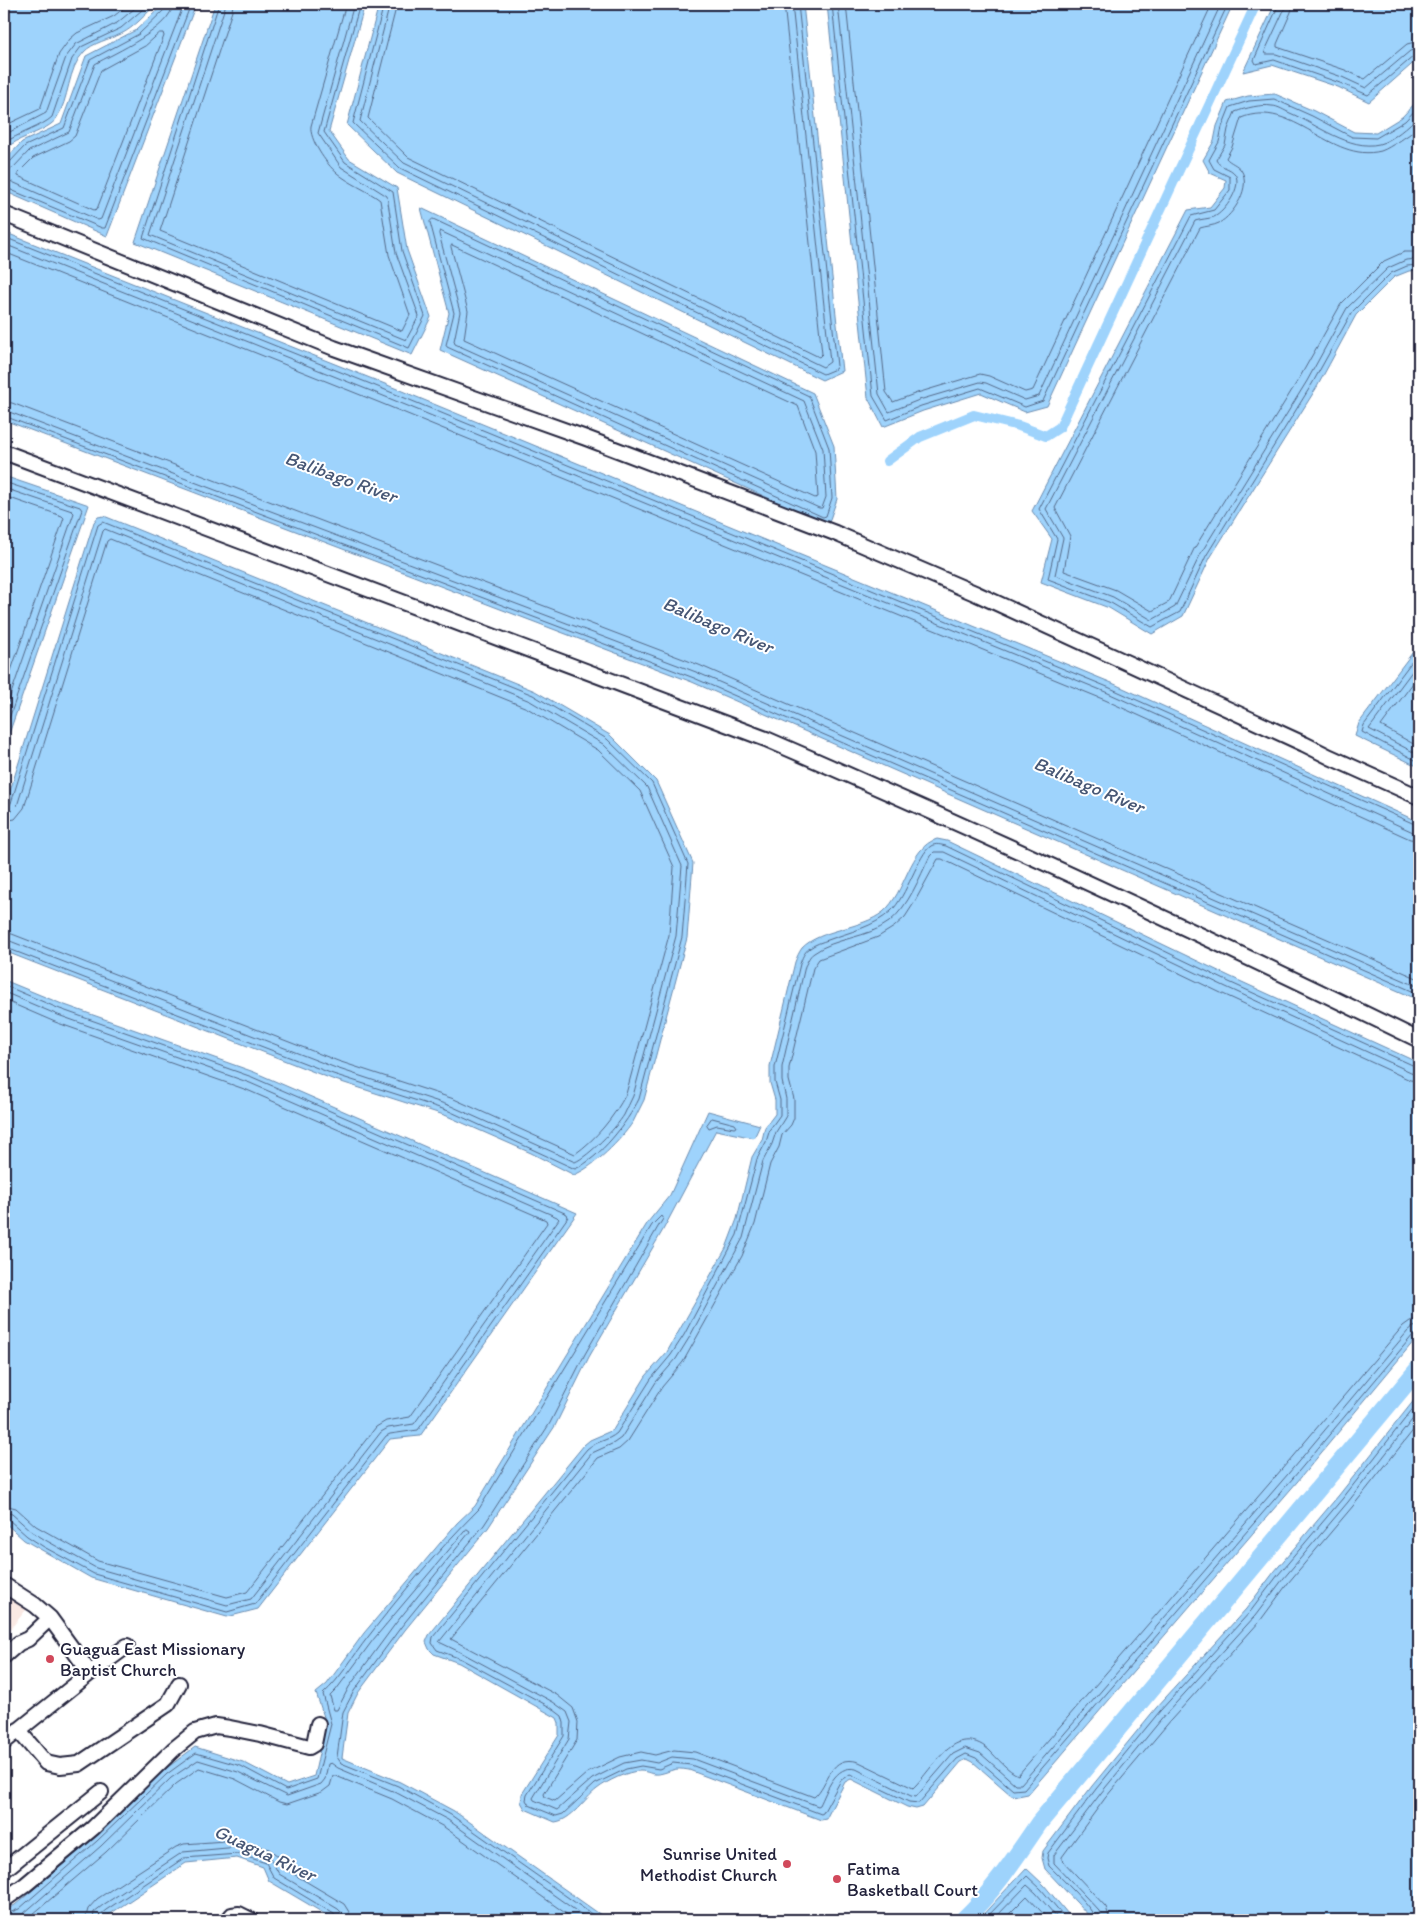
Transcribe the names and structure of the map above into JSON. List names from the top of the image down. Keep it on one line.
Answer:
{"water":["Balibago River","Guagua River"],"places":["Guagua East Missionary Baptist Church","Sunrise United Methodist Church","Fatima Basketball Court"]}
